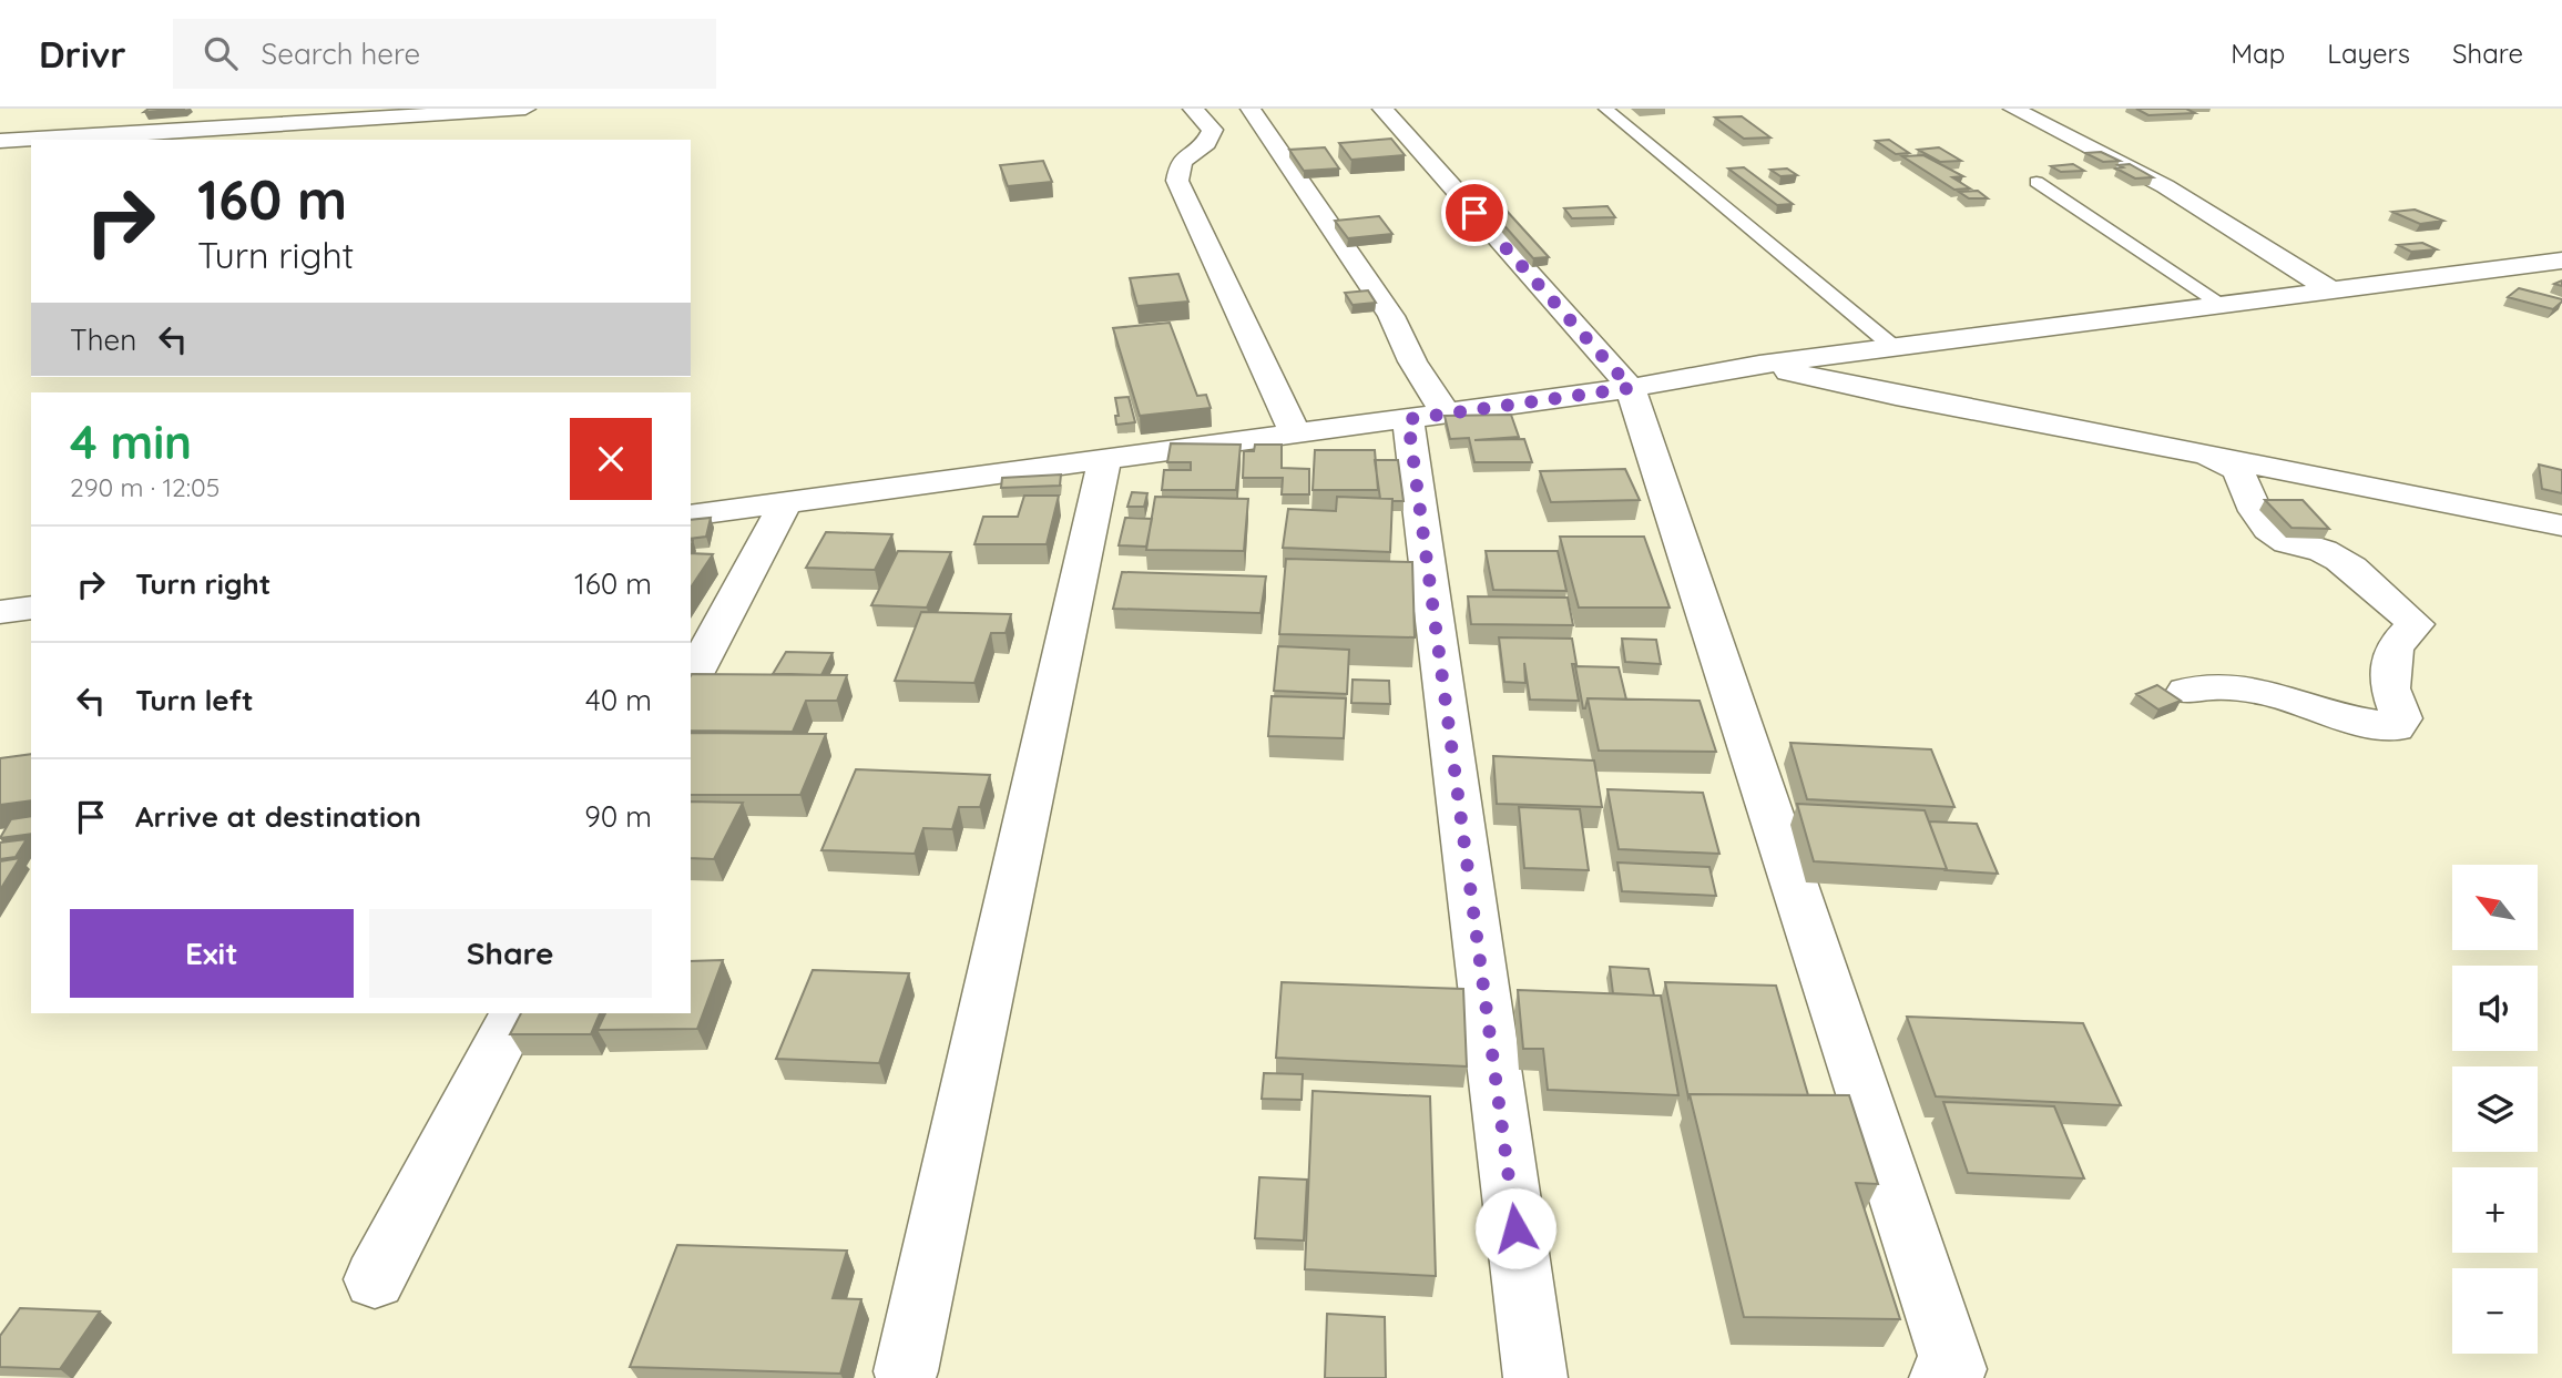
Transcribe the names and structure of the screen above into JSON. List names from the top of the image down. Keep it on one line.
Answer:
{"north":"top left","page":{"header":"Drivr","search":"Search here","nav":["Map","Layers","Share"],"turn":["160 m","Turn right"],"then":"Then","heading":["4 min","290 m · 12:05"],"list":[{"name":"Turn right","value":"160 m"},{"name":"Turn left","value":"40 m"},{"name":"Arrive at destination","value":"90 m"}],"map_buttons":["+","−"],"buttons":["Exit","Share"]}}
